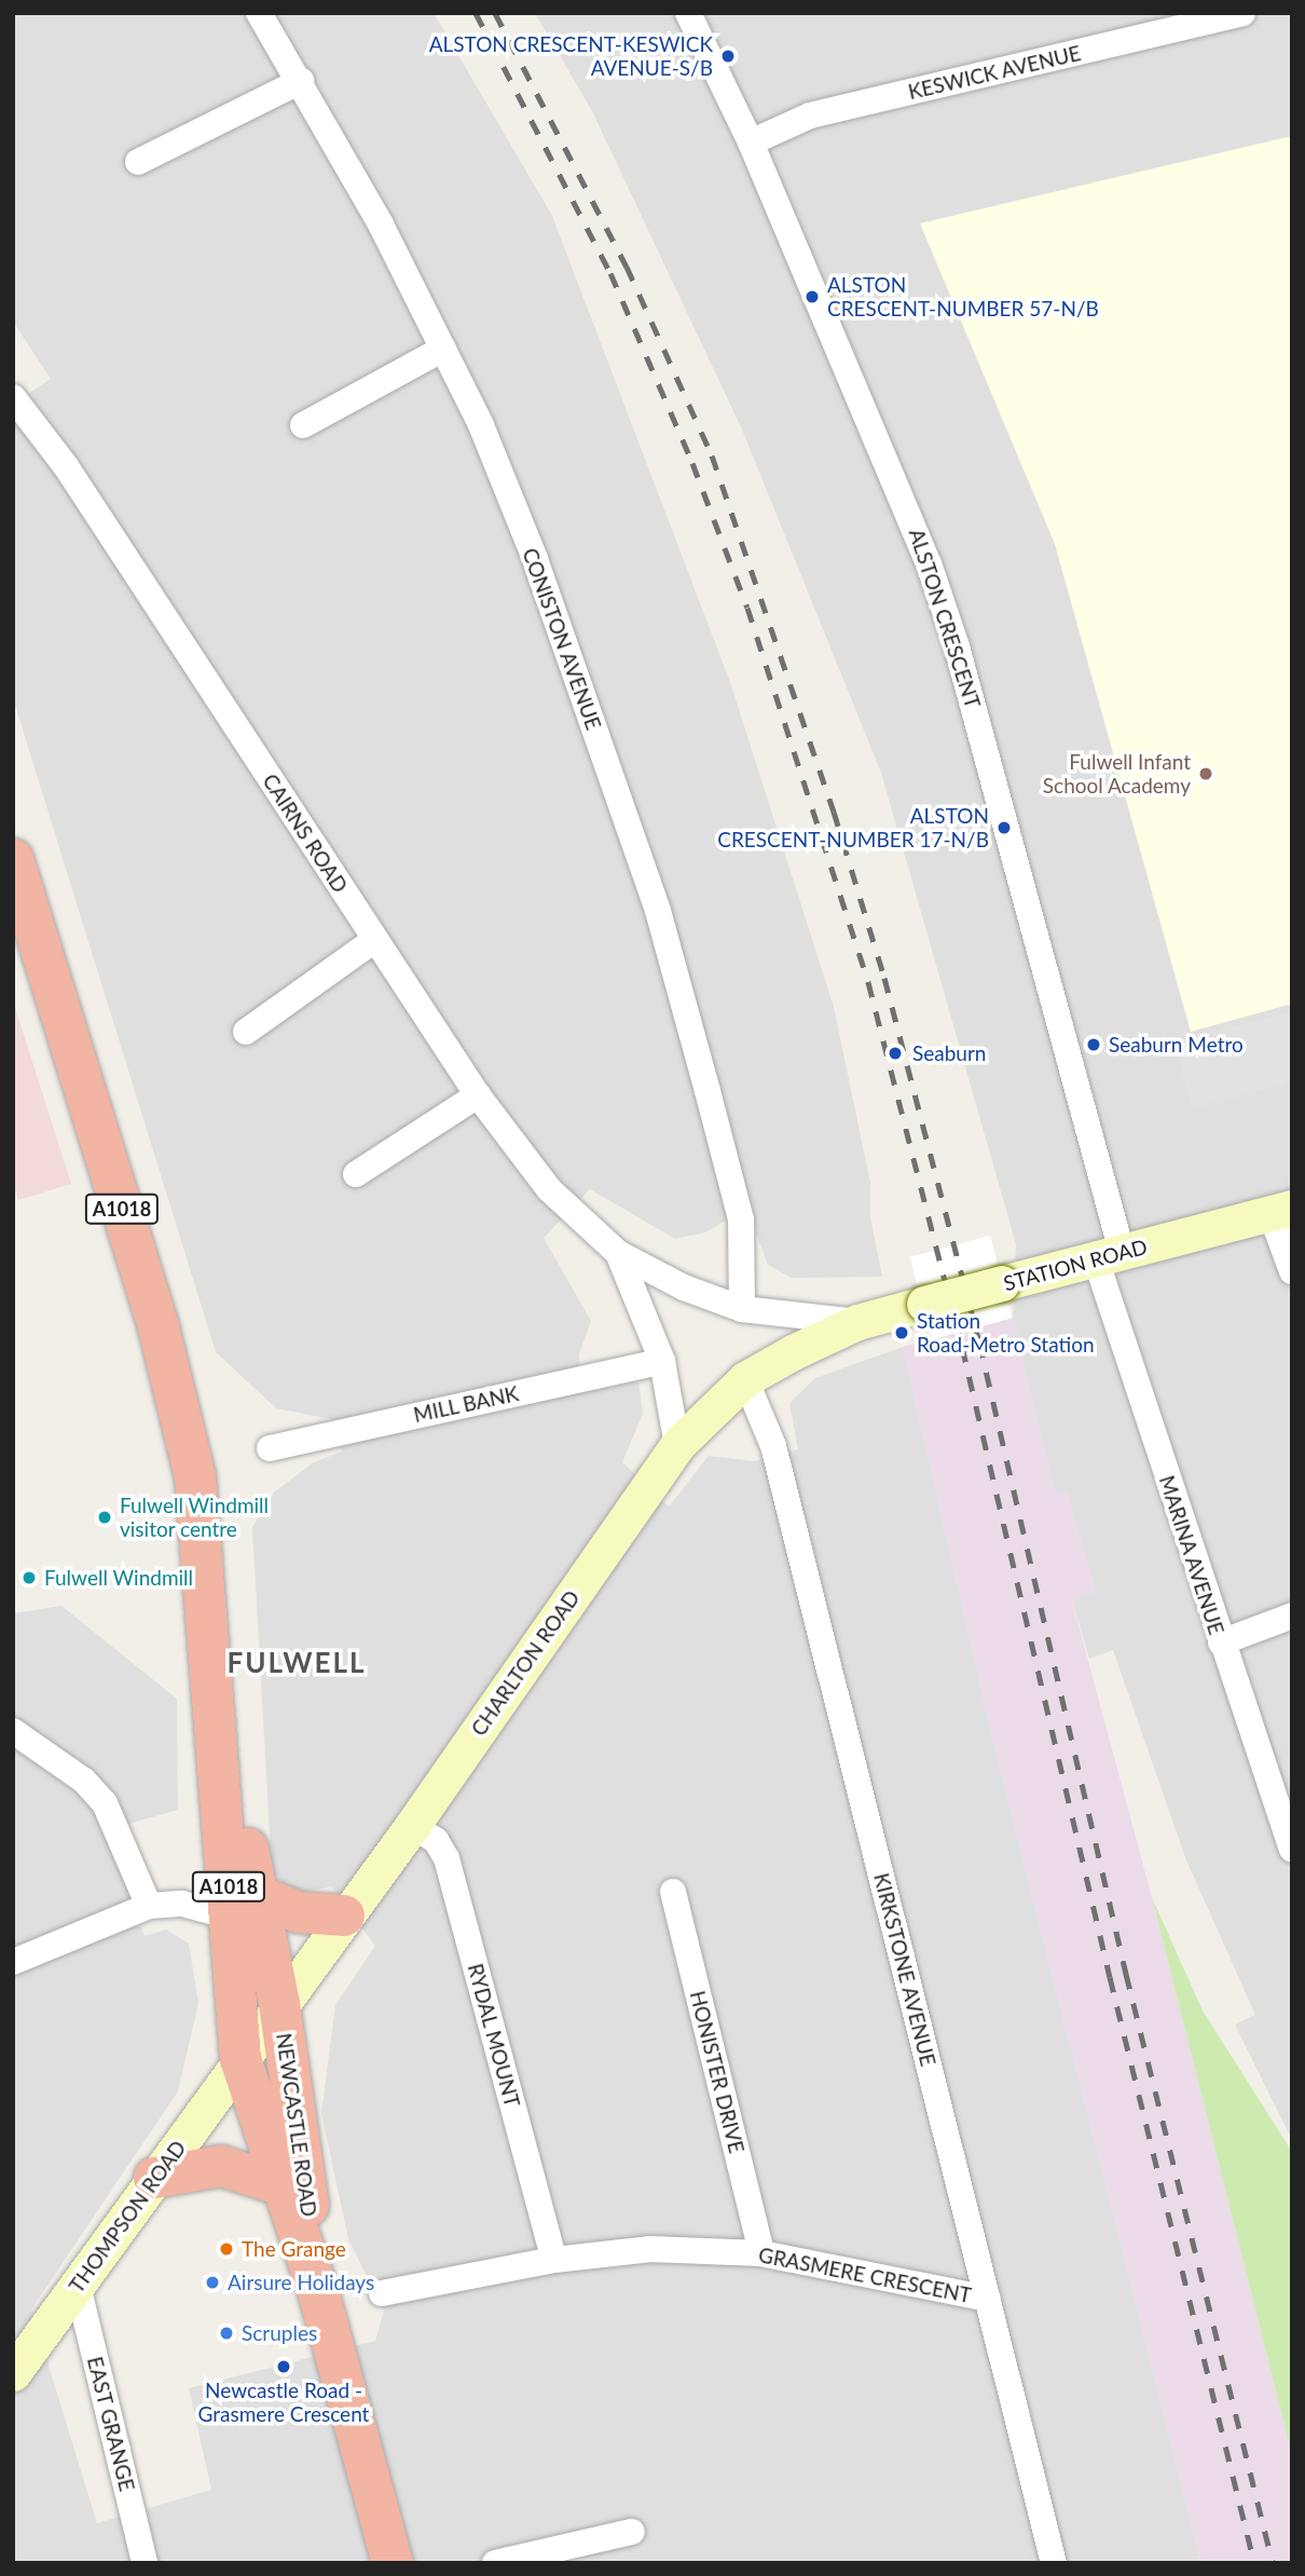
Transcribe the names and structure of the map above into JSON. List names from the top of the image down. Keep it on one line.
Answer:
{"streets":{"highway":["A1018","NEWCASTLE ROAD"],"main road":["STATION ROAD","CHARLTON ROAD","THOMPSON ROAD"],"street":["KESWICK AVENUE","ALSTON CRESCENT","CONISTON AVENUE","CAIRNS ROAD","MILL BANK","MARINA AVENUE","KIRKSTONE AVENUE","RYDAL MOUNT","HONISTER DRIVE","GRASMERE CRESCENT","EAST GRANGE"]},"crossings":[["KESWICK AVENUE","ALSTON CRESCENT"],["ALSTON CRESCENT","STATION ROAD"],["ALSTON CRESCENT","MARINA AVENUE"],["CONISTON AVENUE","CAIRNS ROAD"],["CAIRNS ROAD","STATION ROAD"],["CAIRNS ROAD","MILL BANK"],["CAIRNS ROAD","CHARLTON ROAD"],["A1018","CHARLTON ROAD"],["A1018","NEWCASTLE ROAD"],["A1018","THOMPSON ROAD"],["STATION ROAD","MARINA AVENUE"],["STATION ROAD","CHARLTON ROAD"],["CHARLTON ROAD","KIRKSTONE AVENUE"],["CHARLTON ROAD","RYDAL MOUNT"],["CHARLTON ROAD","NEWCASTLE ROAD"],["CHARLTON ROAD","THOMPSON ROAD"],["KIRKSTONE AVENUE","GRASMERE CRESCENT"],["RYDAL MOUNT","GRASMERE CRESCENT"],["HONISTER DRIVE","GRASMERE CRESCENT"],["NEWCASTLE ROAD","THOMPSON ROAD"],["THOMPSON ROAD","EAST GRANGE"]],"districts":["FULWELL"],"places":["ALSTON CRESCENT-KESWICK AVENUE-S/B","ALSTON CRESCENT-NUMBER 57-N/B","Fulwell Infant School Academy","ALSTON CRESCENT-NUMBER 17-N/B","Seaburn Metro","Seaburn","Station Road-Metro Station","Fulwell Windmill visitor centre","Fulwell Windmill","The Grange","Airsure Holidays","Scruples","Newcastle Road - Grasmere Crescent"]}
